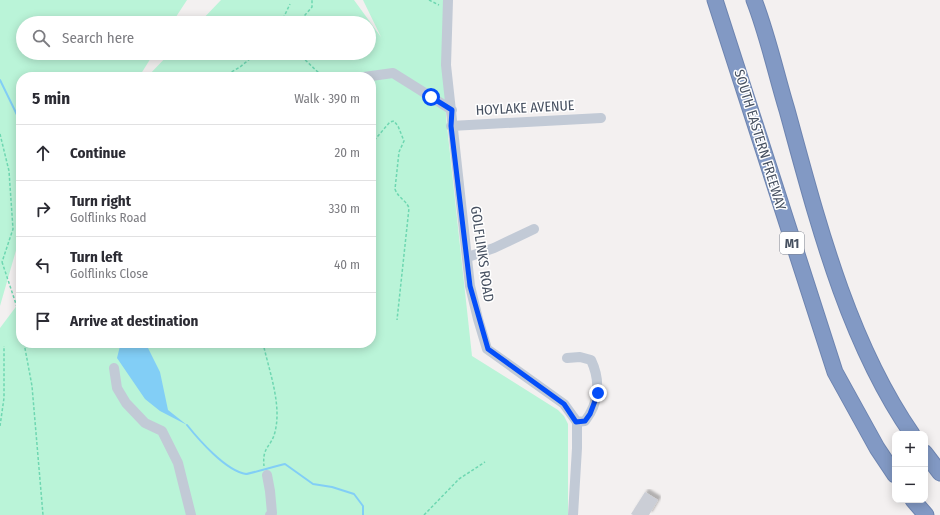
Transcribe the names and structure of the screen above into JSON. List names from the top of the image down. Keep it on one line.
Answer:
{"streets":{"highway":["SOUTH EASTERN FREEWAY","M1"],"street":["HOYLAKE AVENUE","GOLFLINKS ROAD"]},"crossings":[["HOYLAKE AVENUE","GOLFLINKS ROAD"]],"page":{"search":"Search here","heading":["5 min","Walk · 390 m"],"list":[["Continue","20 m"],["Turn right","Golflinks Road","330 m"],["Turn left","Golflinks Close","40 m"],"Arrive at destination"],"map_buttons":["+","−"]}}
